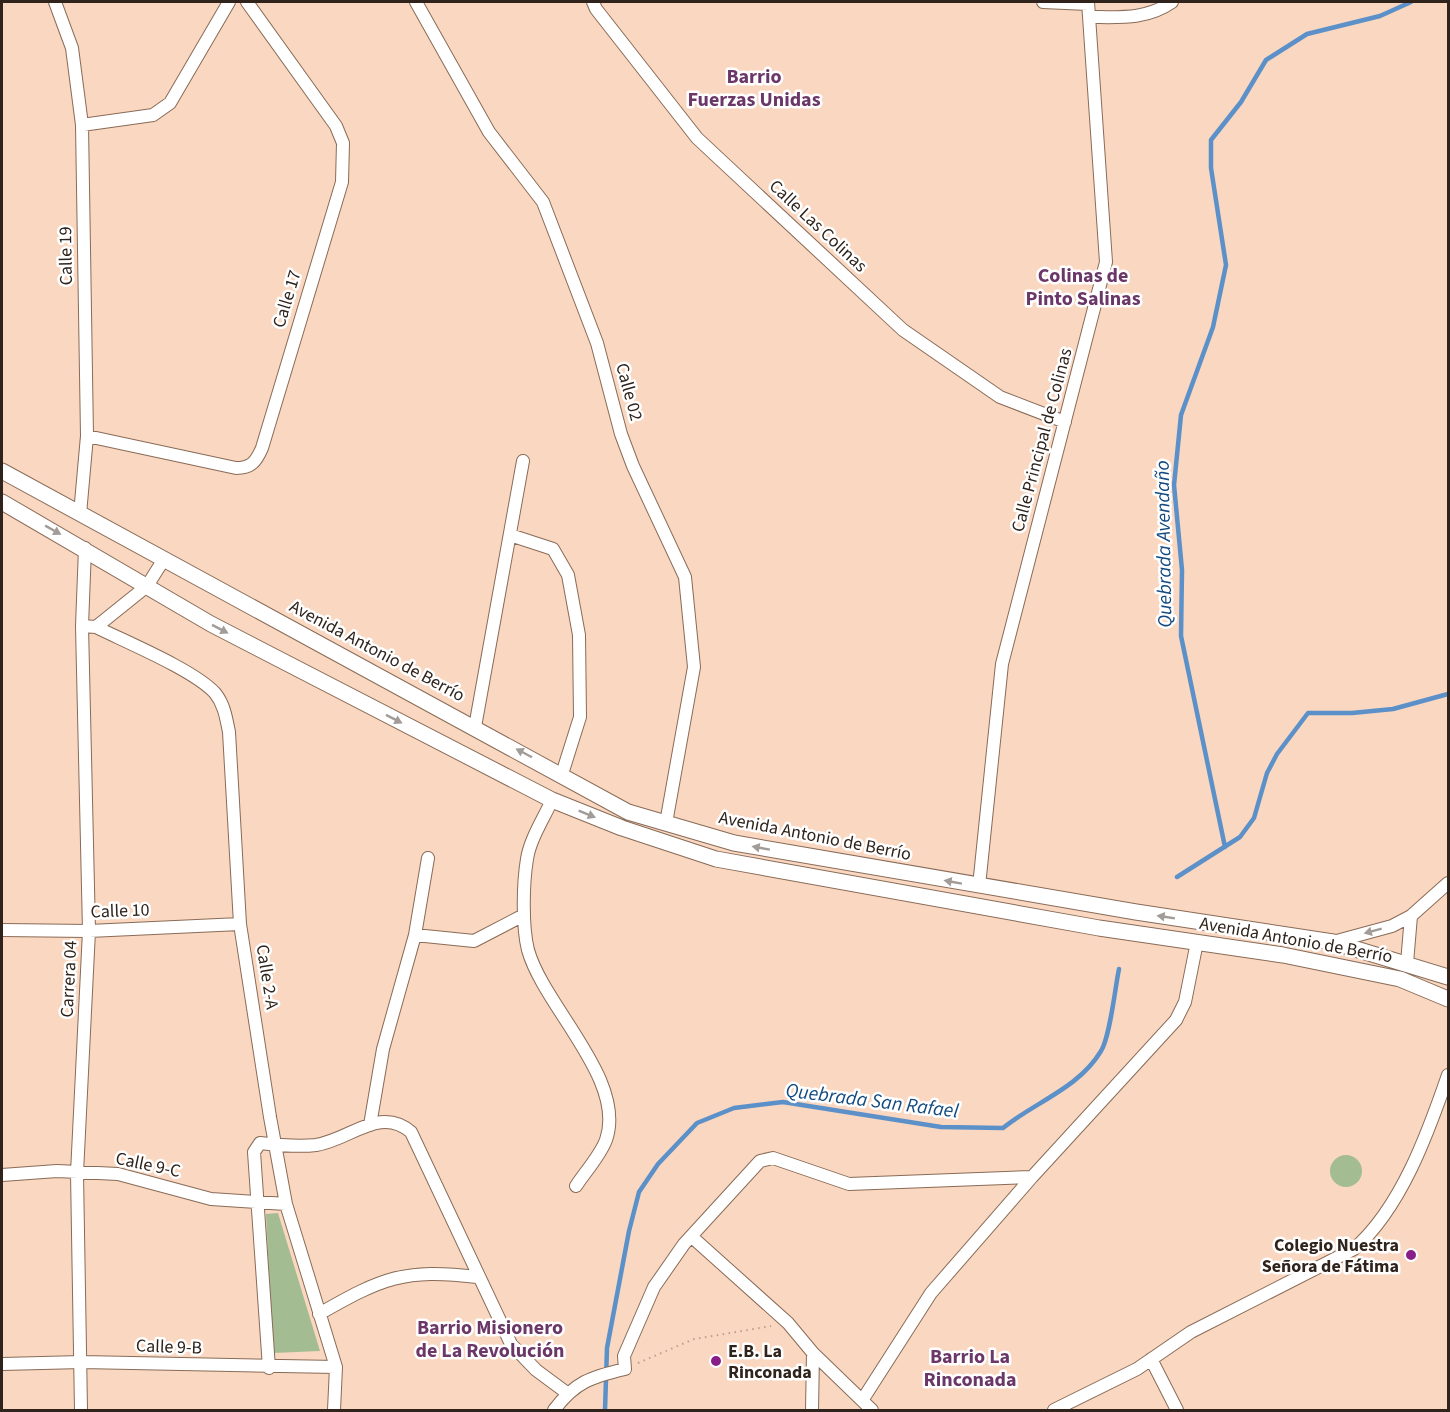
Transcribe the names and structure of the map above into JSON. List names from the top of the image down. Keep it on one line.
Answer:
{"streets":{"street":["Calle Las Colinas","Calle 19","Calle 17","Calle 02","Calle Principal de Colinas","Avenida Antonio de Berrío","Calle 10","Calle 2-A","Carrera 04","Calle 9-C","Calle 9-B"]},"crossings":[["Calle Las Colinas","Calle Principal de Colinas"],["Calle 19","Calle 17"],["Calle 19","Avenida Antonio de Berrío"],["Calle 02","Avenida Antonio de Berrío"],["Calle Principal de Colinas","Avenida Antonio de Berrío"],["Avenida Antonio de Berrío","Carrera 04"],["Calle 10","Calle 2-A"],["Calle 10","Carrera 04"],["Calle 2-A","Carrera 04"],["Calle 2-A","Calle 9-C"],["Calle 2-A","Calle 9-B"],["Carrera 04","Calle 9-C"],["Carrera 04","Calle 9-B"]],"districts":["Barrio Fuerzas Unidas","Colinas de Pinto Salinas","Barrio Misionero de La Revolución","Barrio La Rinconada"],"water":["Quebrada Avendaño","Quebrada San Rafael"],"places":["Colegio Nuestra Señora de Fátima","E.B. La Rinconada"]}
